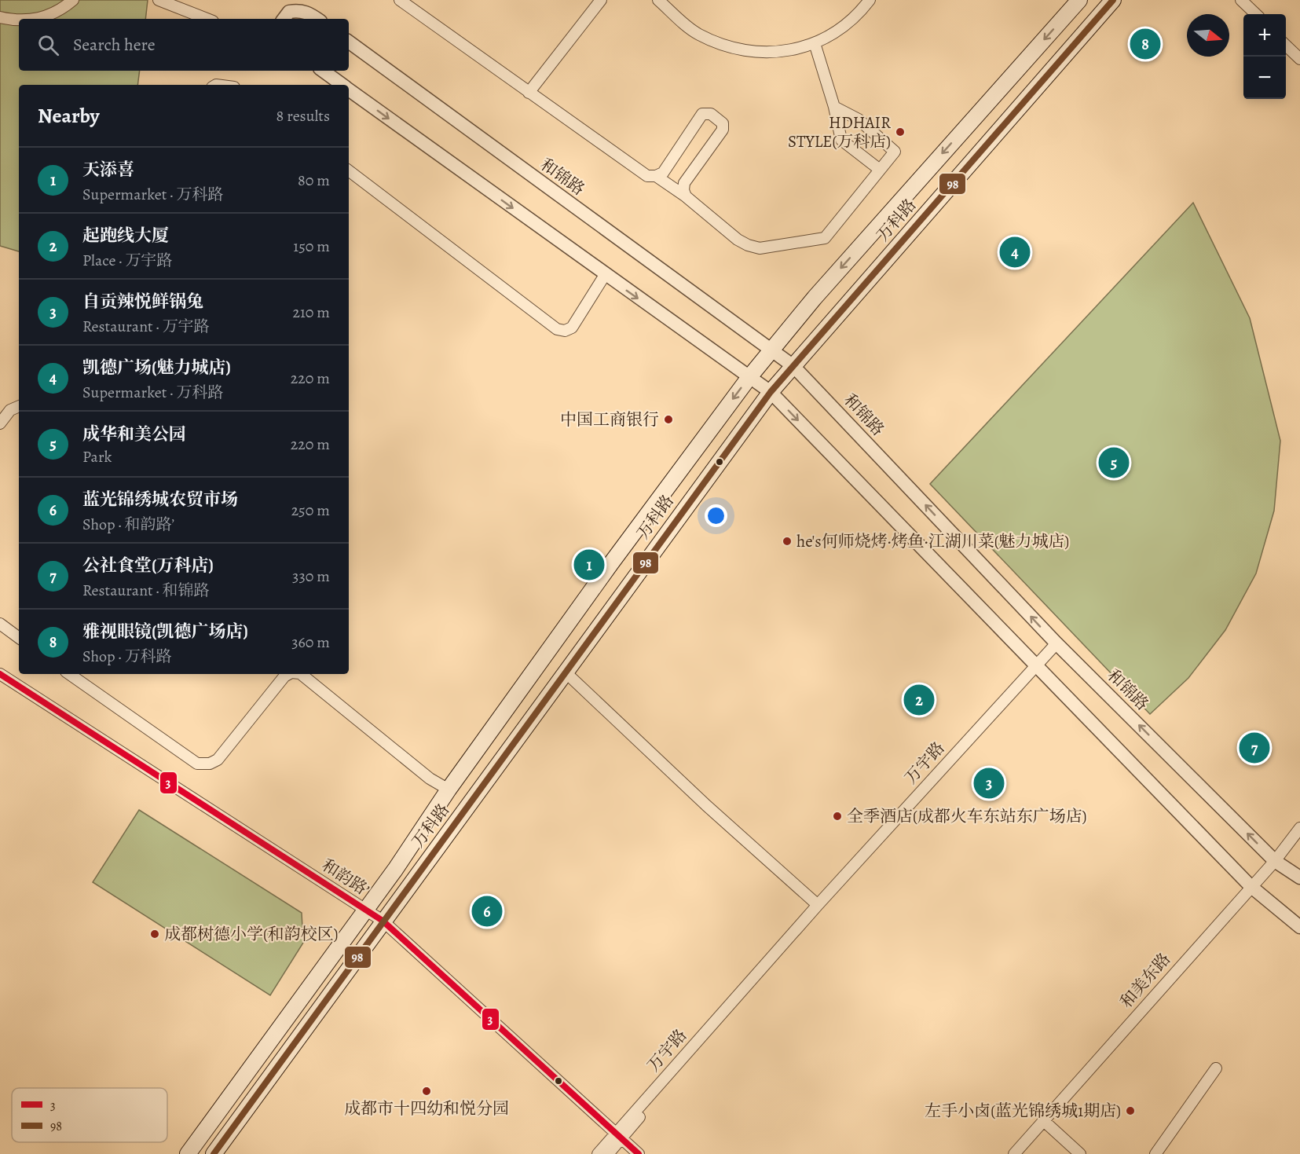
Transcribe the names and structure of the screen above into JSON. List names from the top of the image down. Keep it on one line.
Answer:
{"streets":{"main road":["万科路"],"street":["和锦路","万宇路","和韵路’","和美东路"]},"crossings":[["和锦路","万科路"],["和锦路","万宇路"],["和锦路","和美东路"],["万科路","和韵路’"],["万宇路","和韵路’"]],"places":["HDHAIR STYLE(万科店)","中国工商银行","he's何师烧烤·烤鱼·江湖川菜(魅力城店)","全季酒店(成都火车东站东广场店)","成都树德小学(和韵校区)","成都市十四幼和悦分园","左手小卤(蓝光锦绣城1期店)"],"lines":["transit line 98","transit line 3"],"legend":["3","98"],"north":"right","page":{"map_buttons":["+","−"],"search":"Search here","pins":["8","4","5","1","2","7","3","6"],"heading":["Nearby","8 results"],"list":[{"mark":"1","name":"天添喜","note":"Supermarket · 万科路","value":"80 m"},{"mark":"2","name":"起跑线大厦","note":"Place · 万宇路","value":"150 m"},{"mark":"3","name":"自贡辣悦鲜锅兔","note":"Restaurant · 万宇路","value":"210 m"},{"mark":"4","name":"凯德广场(魅力城店)","note":"Supermarket · 万科路","value":"220 m"},{"mark":"5","name":"成华和美公园","note":"Park","value":"220 m"},{"mark":"6","name":"蓝光锦绣城农贸市场","note":"Shop · 和韵路’","value":"250 m"},{"mark":"7","name":"公社食堂(万科店)","note":"Restaurant · 和锦路","value":"330 m"},{"mark":"8","name":"雅视眼镜(凯德广场店)","note":"Shop · 万科路","value":"360 m"}]}}
